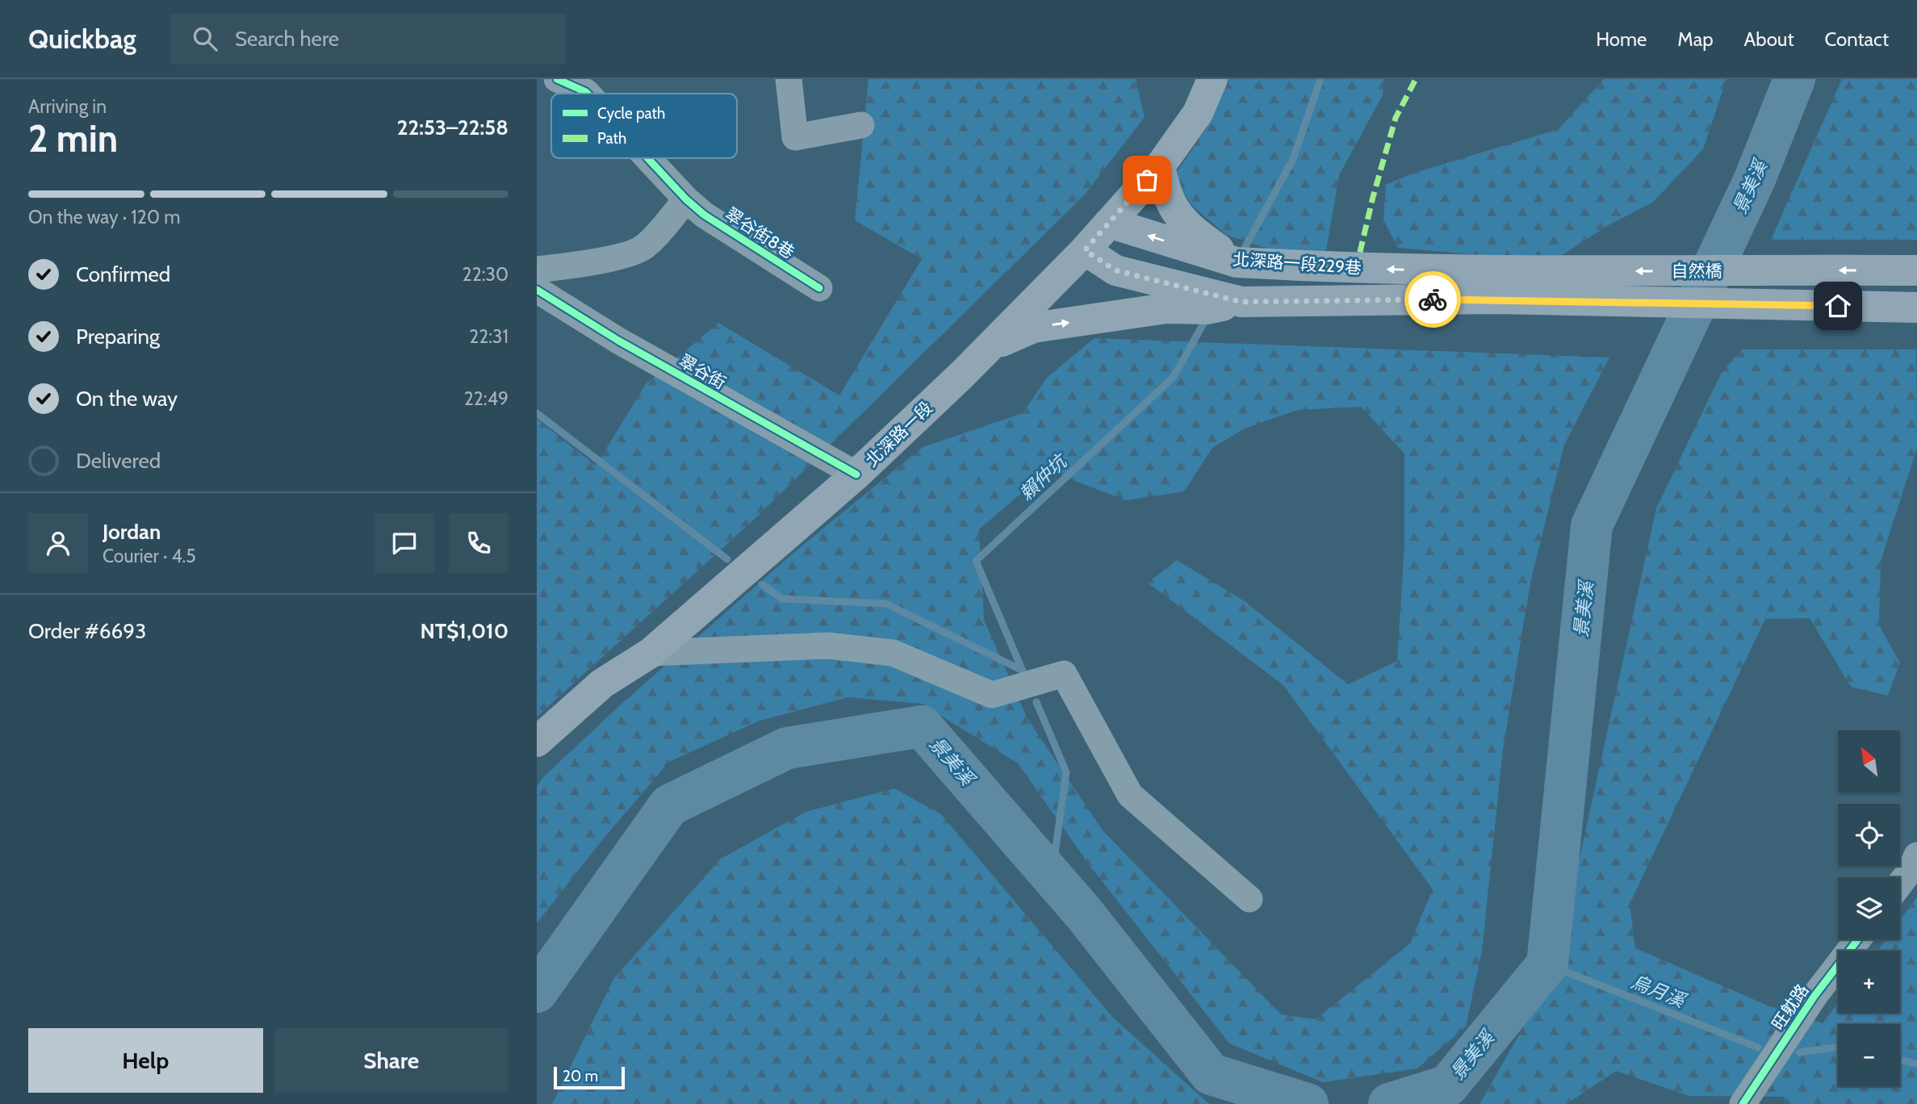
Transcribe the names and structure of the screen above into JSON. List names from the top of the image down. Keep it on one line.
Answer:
{"streets":{"main road":["北深路一段229巷","自然橋","北深路一段"],"street":["翠谷街8巷","翠谷街","旺躭路"]},"crossings":[["北深路一段229巷","自然橋"],["北深路一段229巷","北深路一段"],["翠谷街","北深路一段"]],"water":["景美溪","賴仲坑","烏月溪"],"legend":["Cycle path","Path"],"scale_bar":"20 m","north":"top left","page":{"header":"Quickbag","search":"Search here","nav":["Home","Map","About","Contact"],"heading":["2 min","Arriving in","22:53–22:58"],"panel":["Jordan","Courier · 4.5","Order #6693","NT$1,010"],"bar":"On the way · 120 m","list":[["Confirmed","22:30"],["Preparing","22:31"],["On the way","22:49"],"Delivered"],"map_buttons":["+","−"],"buttons":["Help","Share"],"scale":"20 m"}}
